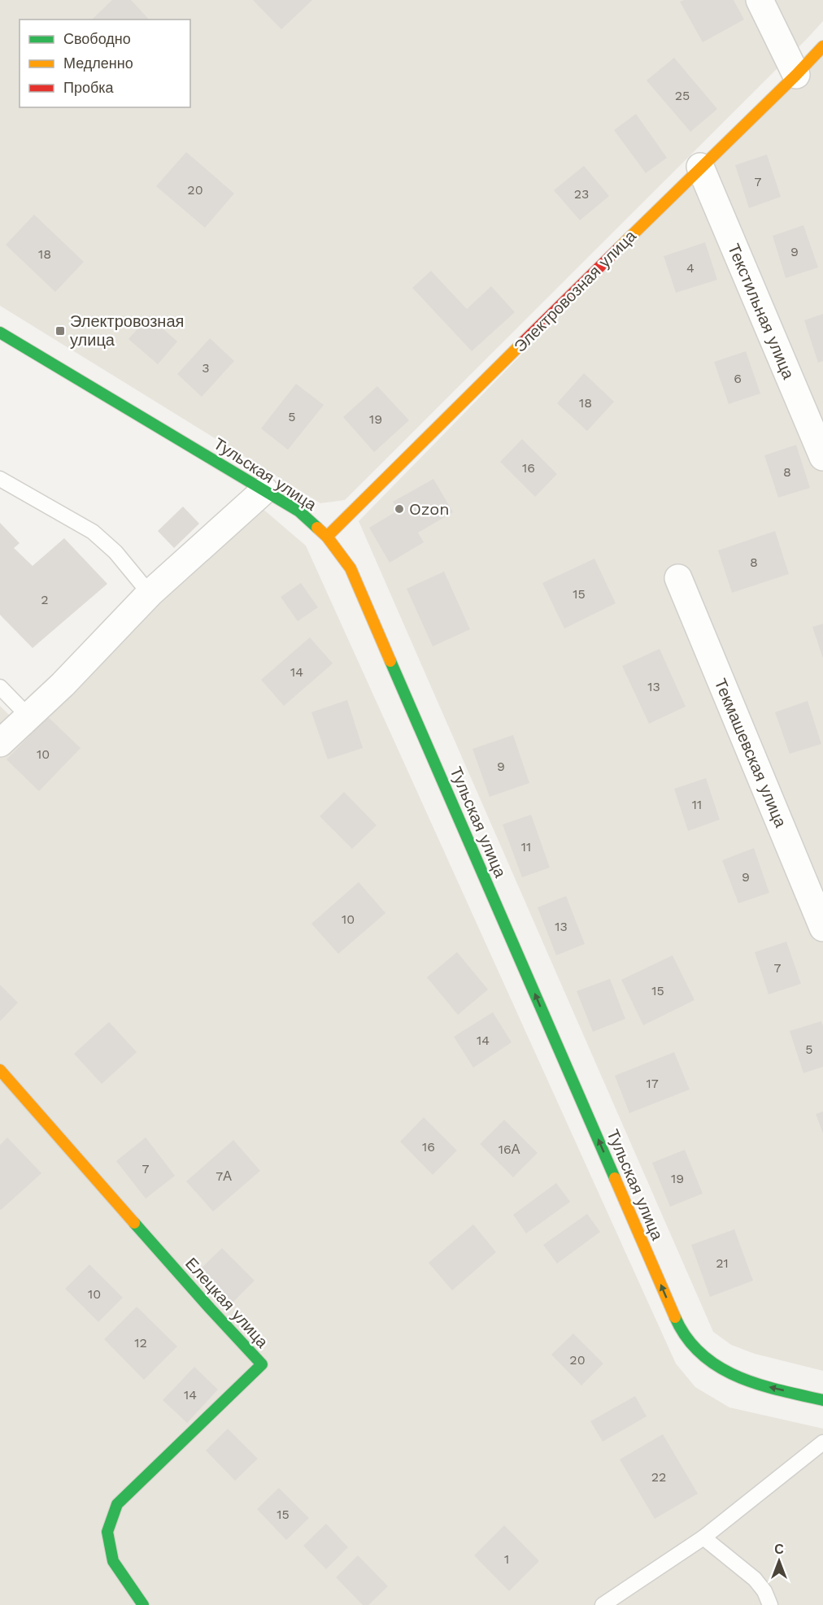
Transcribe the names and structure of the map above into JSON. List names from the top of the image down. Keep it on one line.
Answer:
{"streets":{"main road":["Электровозная улица","Тульская улица","Елецкая улица"],"street":["Текстильная улица","Текмашевская улица"]},"crossings":[["Электровозная улица","Текстильная улица"],["Электровозная улица","Тульская улица"]],"one_way":["Тульская улица"],"places":{"transit":["Электровозная улица"],"other":["Ozon"]},"house_numbers":["25","7","20","23","9","18","4","3","6","18","5","19","16","8","8","15","2","14","13","10","9","11","11","9","10","13","7","15","14","5","17","16","16А","7","7А","19","21","10","12","20","14","22","15","1"],"legend":["Свободно","Медленно","Пробка"],"north":"top"}
